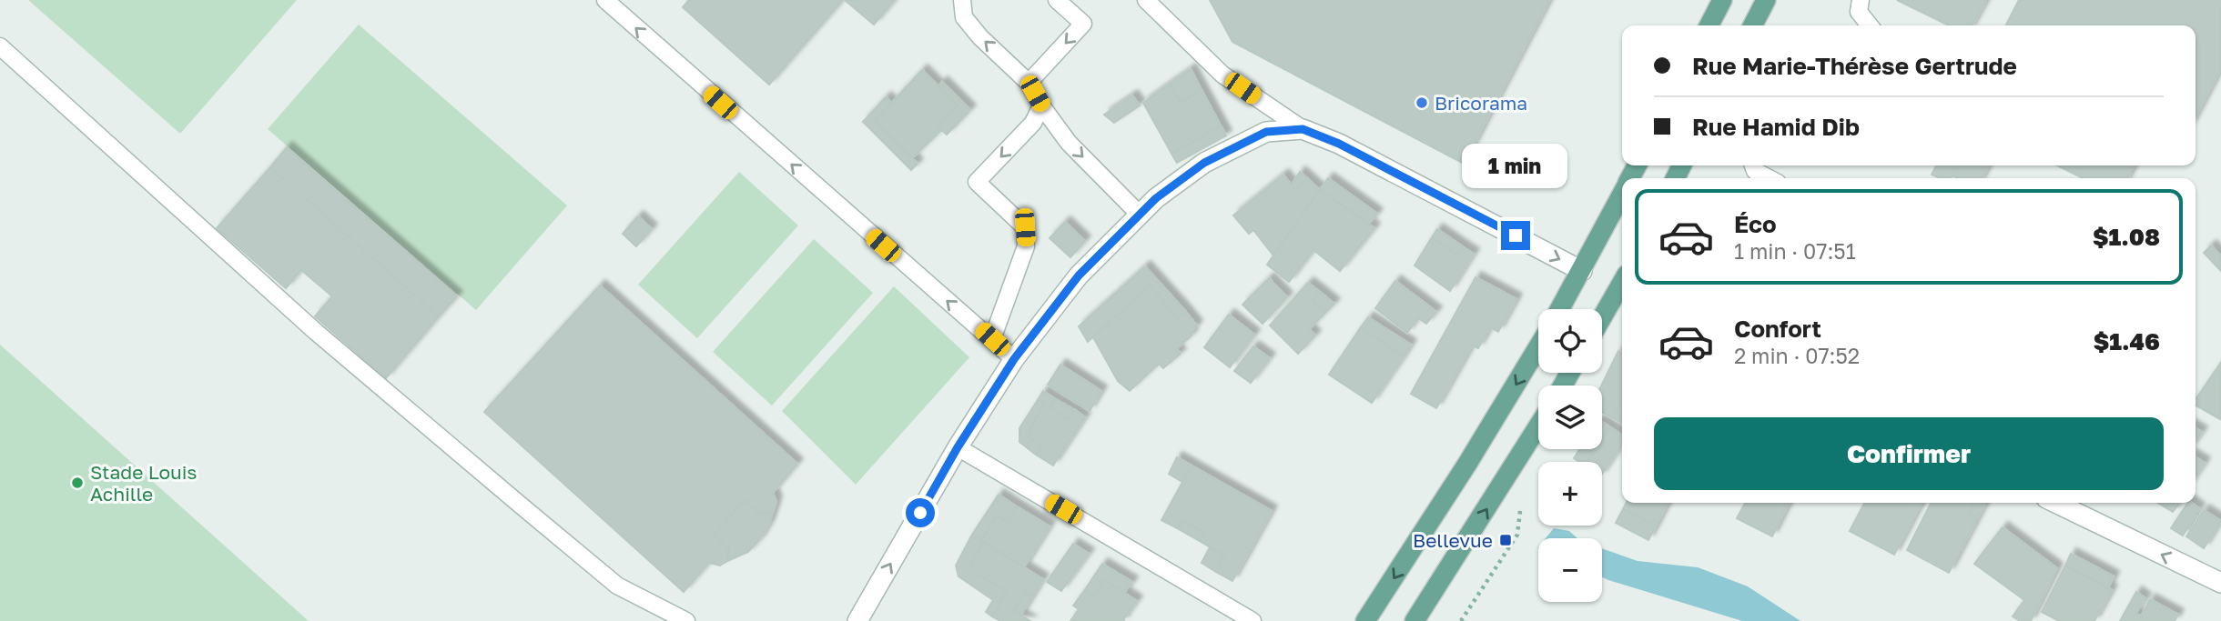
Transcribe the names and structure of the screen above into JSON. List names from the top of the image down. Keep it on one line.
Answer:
{"places":{"other":["Bricorama","Stade Louis Achille"],"transit":["Bellevue"]},"page":{"banner":["Rue Marie-Thérèse Gertrude","Rue Hamid Dib"],"bubble":"1 min","list":[{"name":"Éco","note":"1 min · 07:51","value":"$1.08"},{"name":"Confort","note":"2 min · 07:52","value":"$1.46"}],"map_buttons":["+","−"],"buttons":"Confirmer"}}
